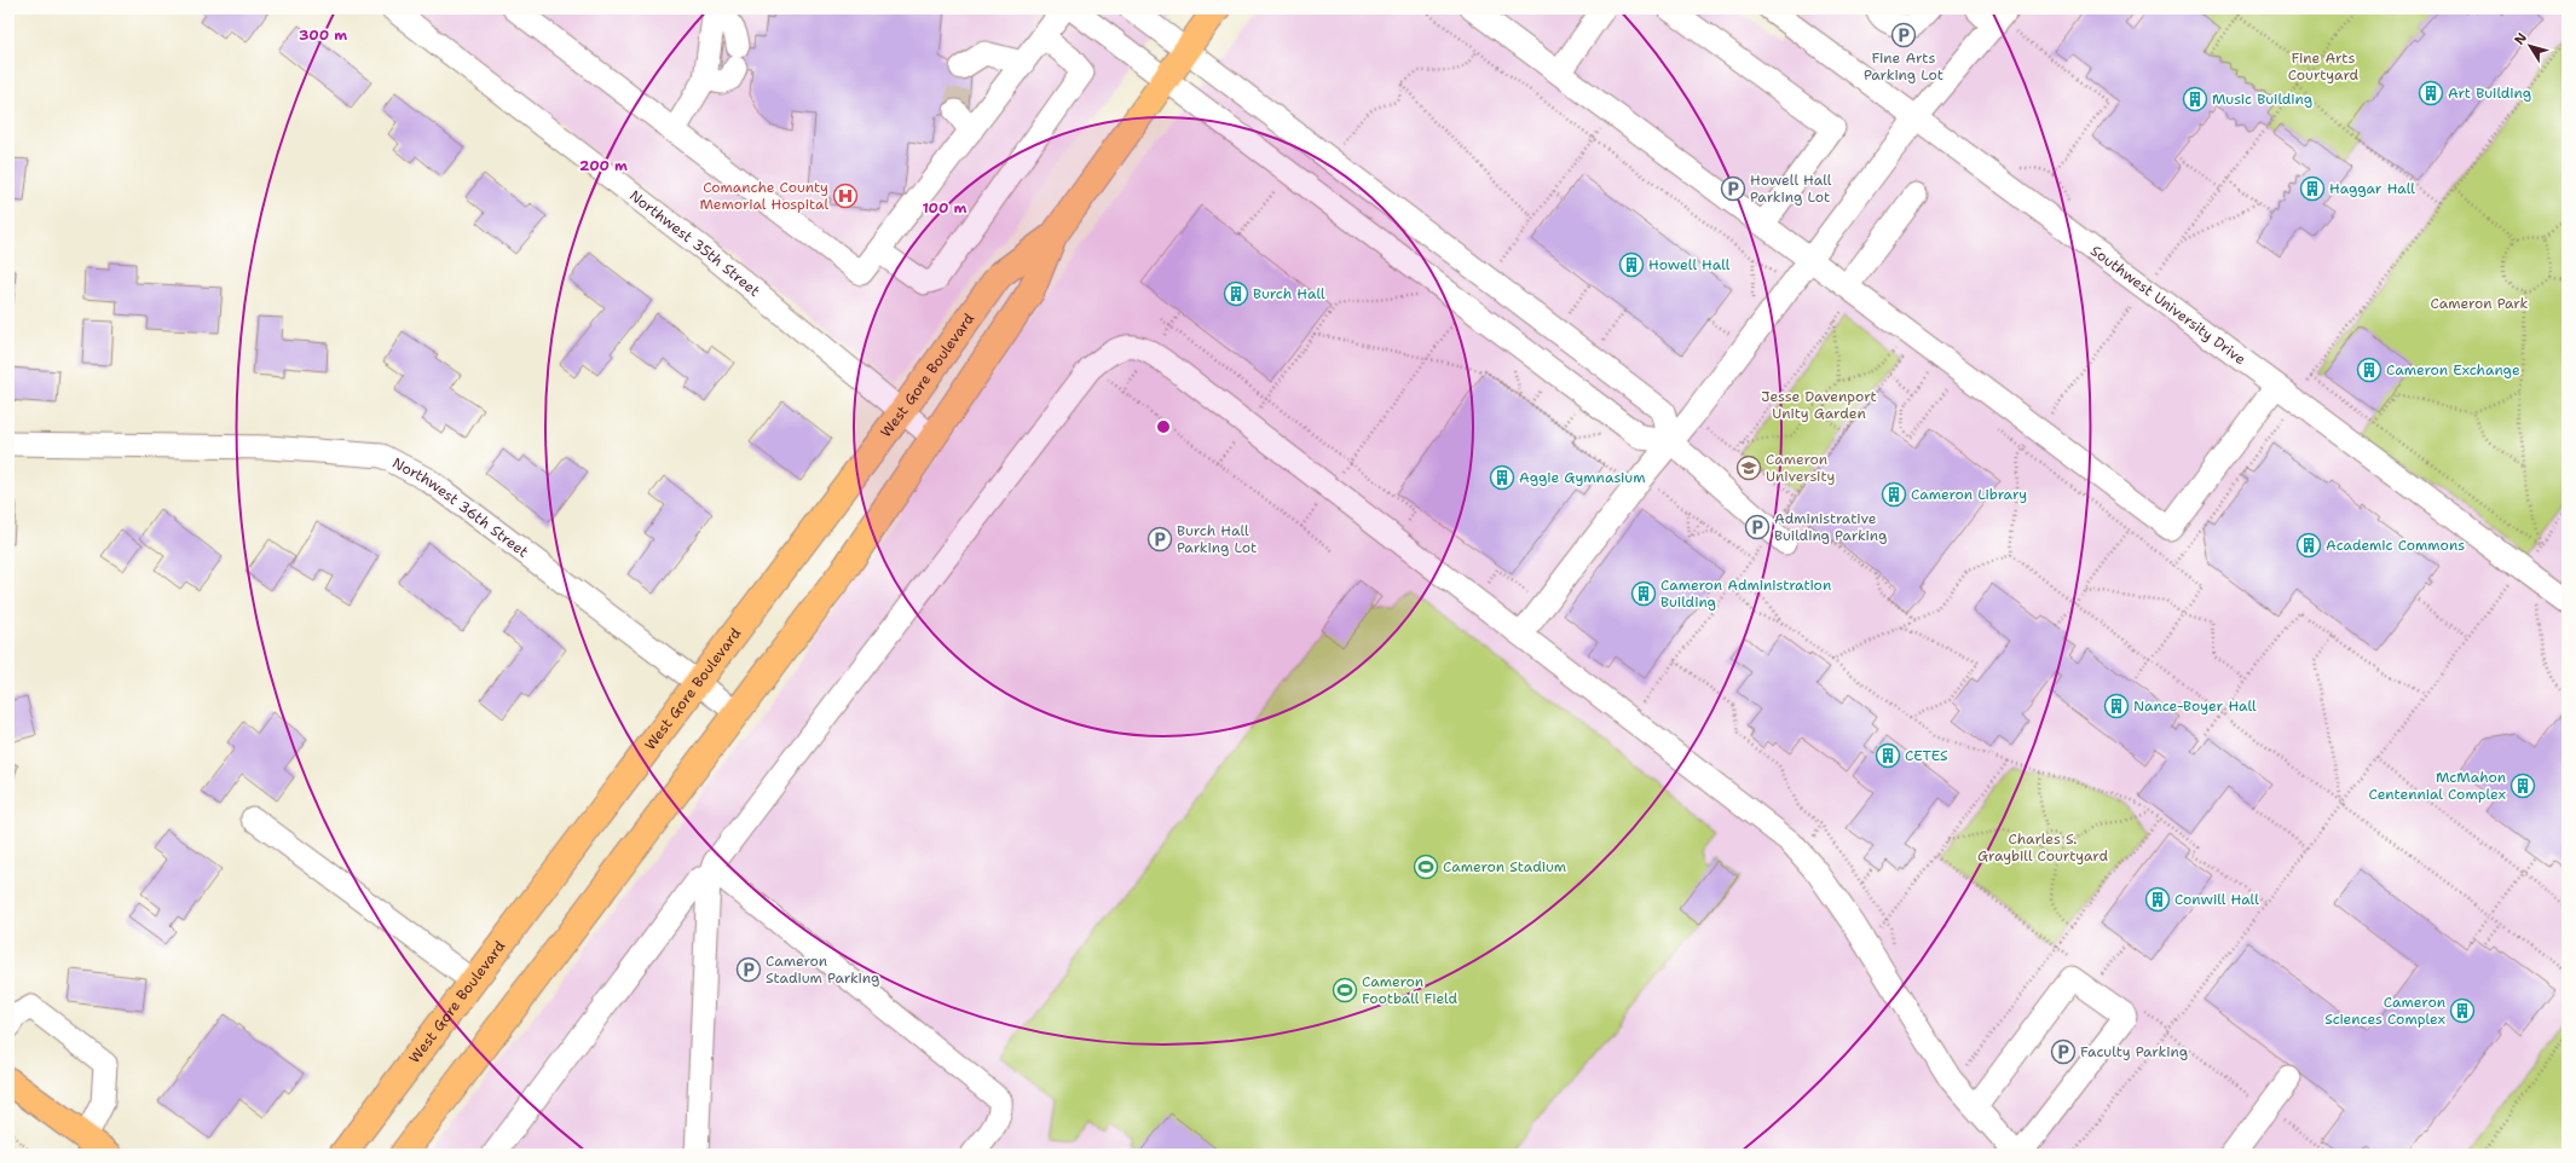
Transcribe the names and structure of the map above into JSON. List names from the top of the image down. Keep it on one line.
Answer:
{"streets":{"main road":["West Gore Boulevard"],"street":["Northwest 35th Street","Southwest University Drive","Northwest 36th Street"]},"crossings":[["Northwest 35th Street","West Gore Boulevard"],["West Gore Boulevard","Northwest 36th Street"]],"parks":["Fine Arts Courtyard","Cameron Park","Jesse Davenport Unity Garden","Charles S. Graybill Courtyard"],"places":{"parking":["Fine Arts Parking Lot","Howell Hall Parking Lot","Administrative Building Parking","Burch Hall Parking Lot","Cameron Stadium Parking","Faculty Parking"],"building":["Art Building","Music Building","Haggar Hall","Howell Hall","Burch Hall","Cameron Exchange","Aggie Gymnasium","Cameron Library","Academic Commons","Cameron Administration Building","Nance-Boyer Hall","CETES","McMahon Centennial Complex","Conwill Hall","Cameron Sciences Complex"],"hospital":["Comanche County Memorial Hospital"],"school or university":["Cameron University"],"sports":["Cameron Stadium","Cameron Football Field"]},"north":"top left","rings":["300 m","200 m","100 m"]}
